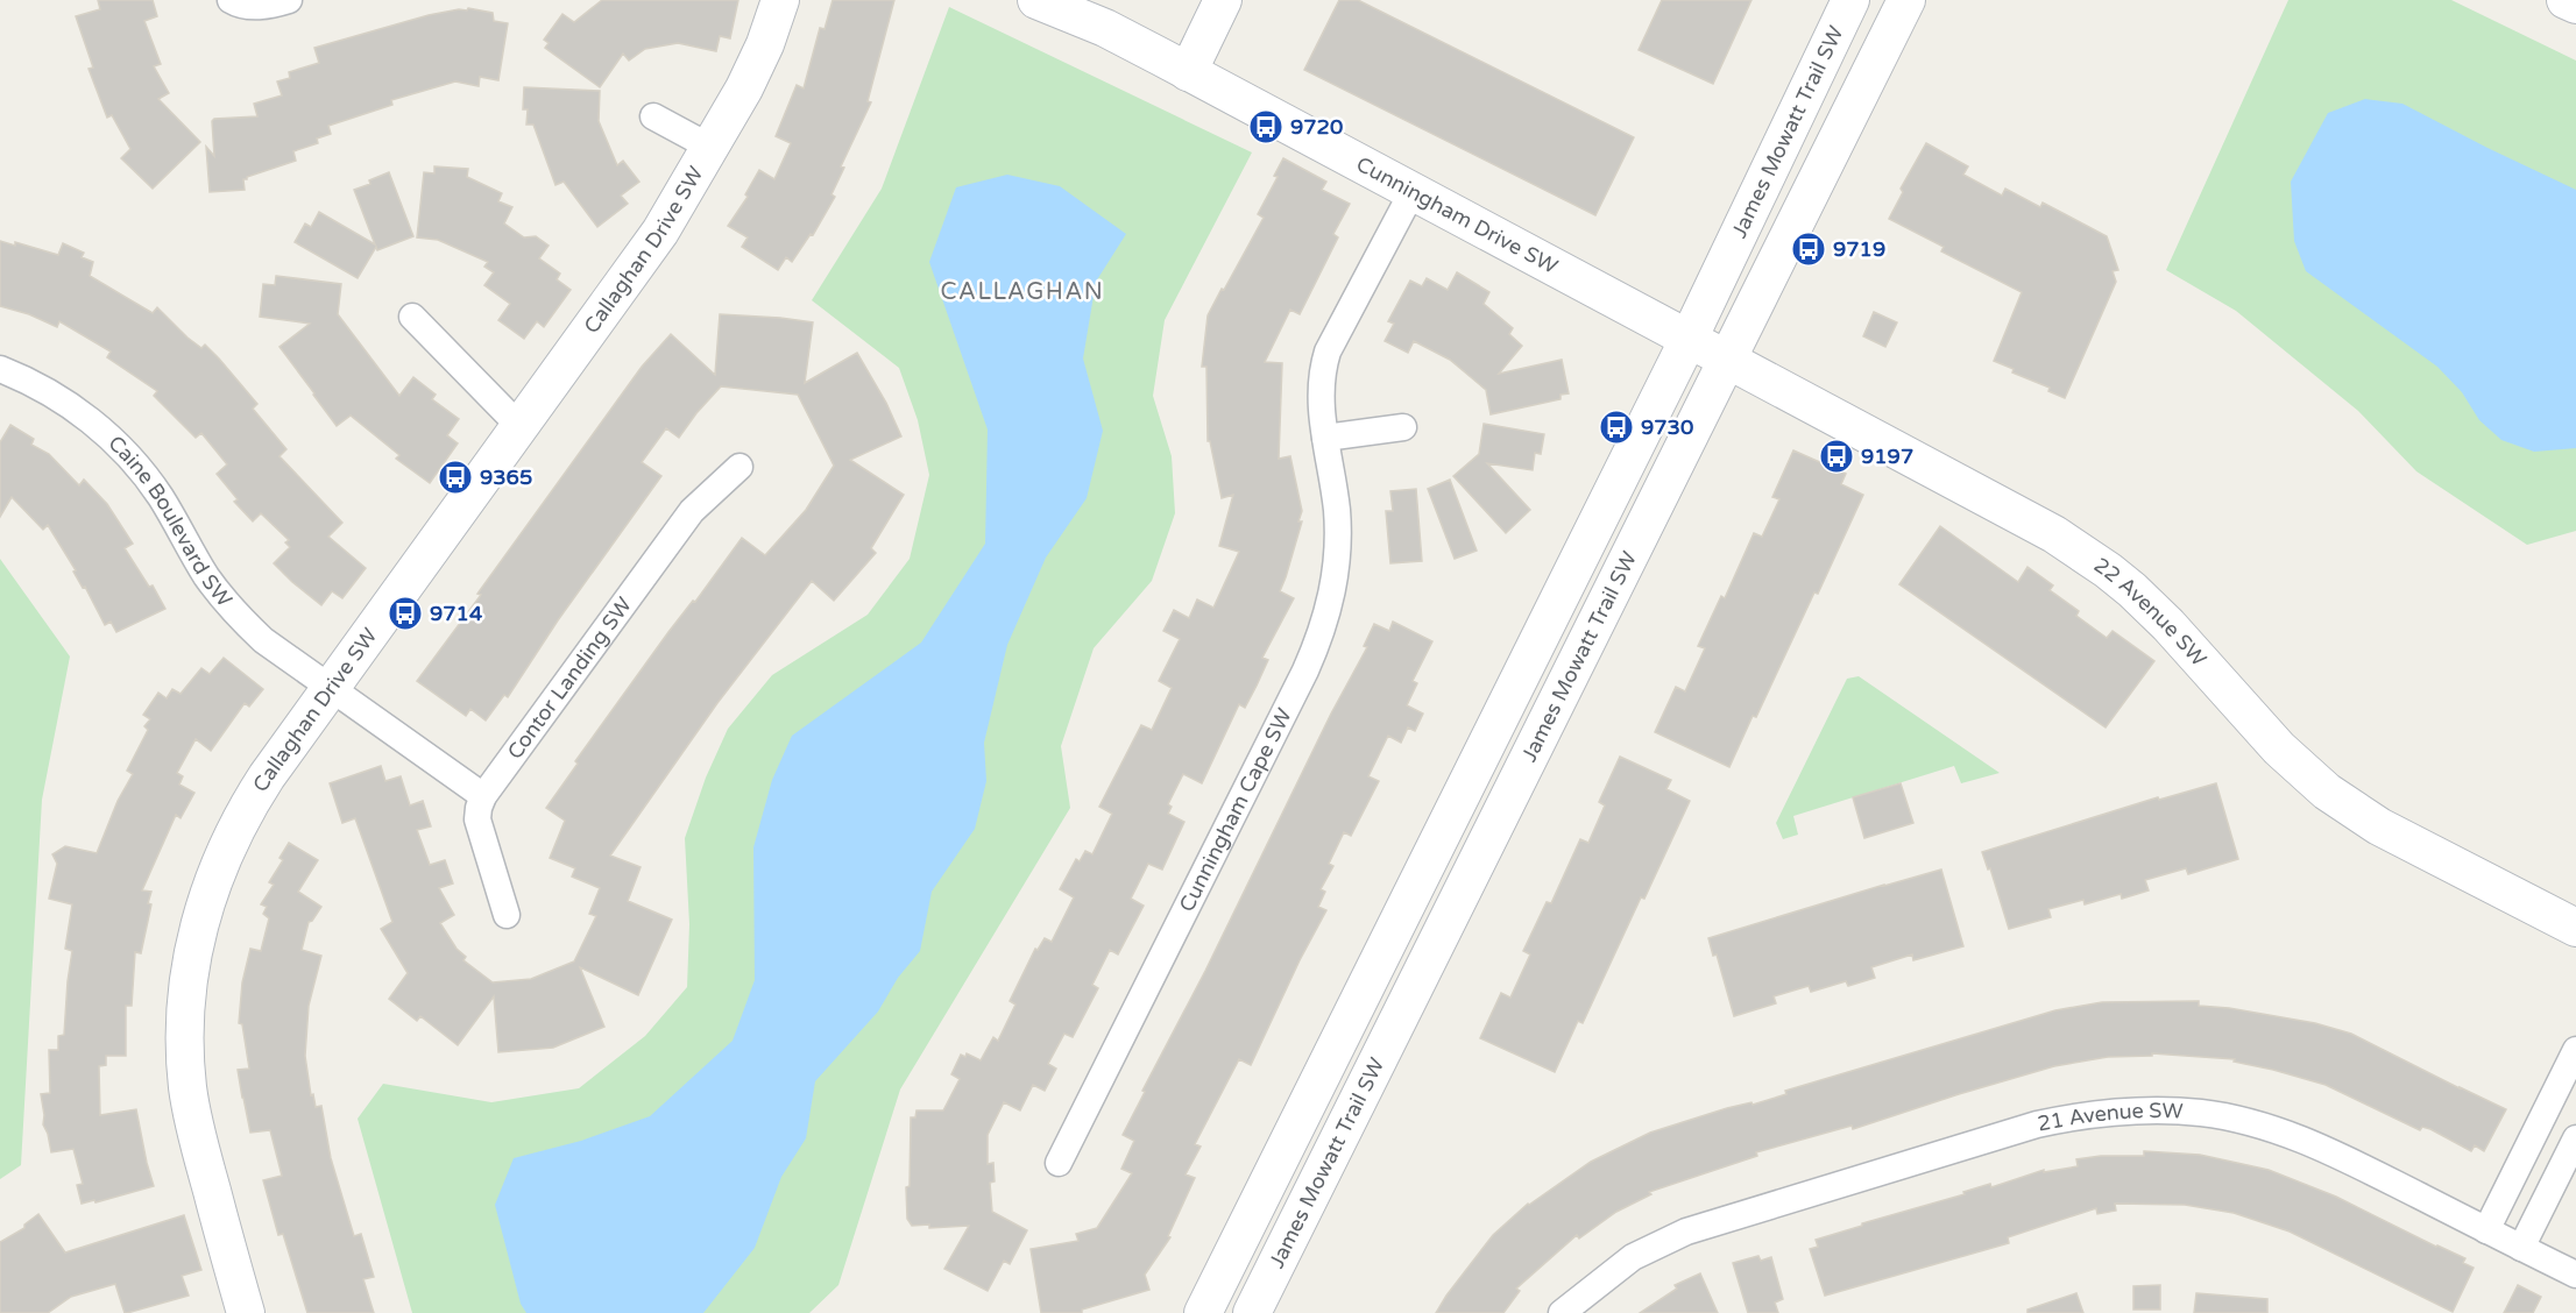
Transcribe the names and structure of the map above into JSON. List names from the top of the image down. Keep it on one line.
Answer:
{"streets":{"street":["James Mowatt Trail SW","Cunningham Drive SW","Callaghan Drive SW","Caine Boulevard SW","22 Avenue SW","Contor Landing SW","Cunningham Cape SW","21 Avenue SW"]},"crossings":[["James Mowatt Trail SW","Cunningham Drive SW"],["James Mowatt Trail SW","22 Avenue SW"],["Cunningham Drive SW","22 Avenue SW"],["Cunningham Drive SW","Cunningham Cape SW"],["Callaghan Drive SW","Caine Boulevard SW"],["Caine Boulevard SW","Contor Landing SW"]],"districts":["CALLAGHAN"],"places":{"bus stop":["9720","9719","9730","9197","9365","9714"]}}
